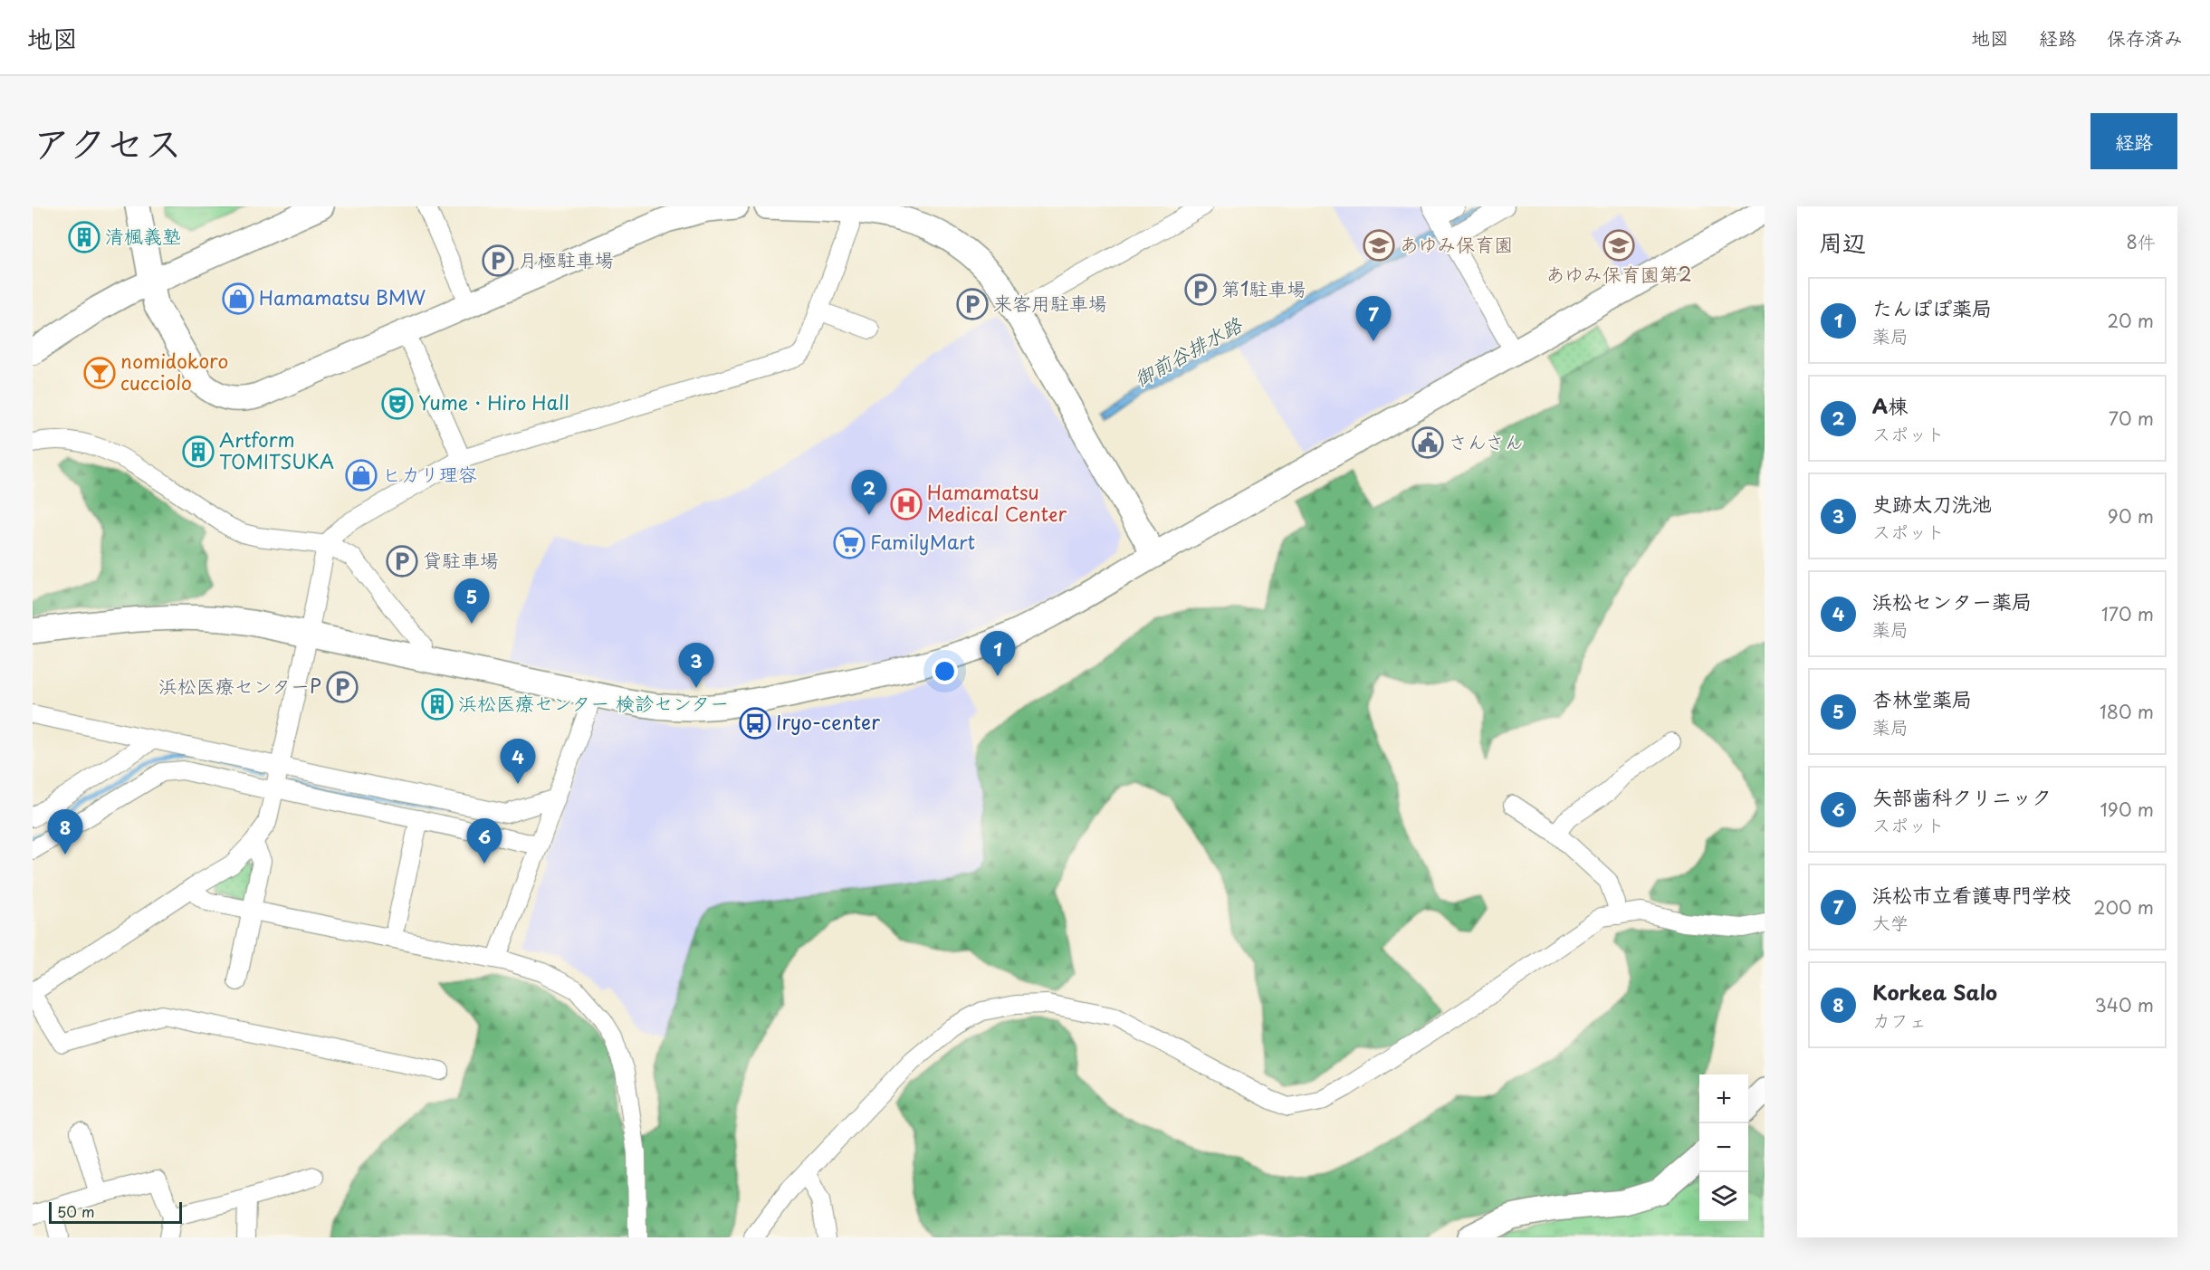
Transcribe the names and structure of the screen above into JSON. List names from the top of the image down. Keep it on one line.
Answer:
{"water":["御前谷排水路"],"places":{"building":["清楓義塾","Artform TOMITSUKA","浜松医療センター 検診センター"],"school or university":["あゆみ保育園","あゆみ保育園第2"],"parking":["月極駐車場","第1駐車場","来客用駐車場","貸駐車場","浜松医療センターP"],"shop":["Hamamatsu BMW","ヒカリ理容"],"bar":["nomidokoro cucciolo"],"theatre":["Yume・Hiro Hall"],"public building":["さんさん"],"hospital":["Hamamatsu Medical Center"],"supermarket":["FamilyMart"],"bus stop":["Iryo-center"]},"scale_bar":"50 m","page":{"header":"地図","nav":["地図","経路","保存済み"],"title":"アクセス","buttons":"経路","heading":["周辺","8件"],"list":[{"mark":"1","name":"たんぽぽ薬局","note":"薬局","value":"20 m"},{"mark":"2","name":"A棟","note":"スポット","value":"70 m"},{"mark":"3","name":"史跡太刀洗池","note":"スポット","value":"90 m"},{"mark":"4","name":"浜松センター薬局","note":"薬局","value":"170 m"},{"mark":"5","name":"杏林堂薬局","note":"薬局","value":"180 m"},{"mark":"6","name":"矢部歯科クリニック","note":"スポット","value":"190 m"},{"mark":"7","name":"浜松市立看護専門学校","note":"大学","value":"200 m"},{"mark":"8","name":"Korkea Salo","note":"カフェ","value":"340 m"}],"pins":["7","2","5","1","3","4","8","6"],"map_buttons":["+","−"],"scale":"50 m"}}
